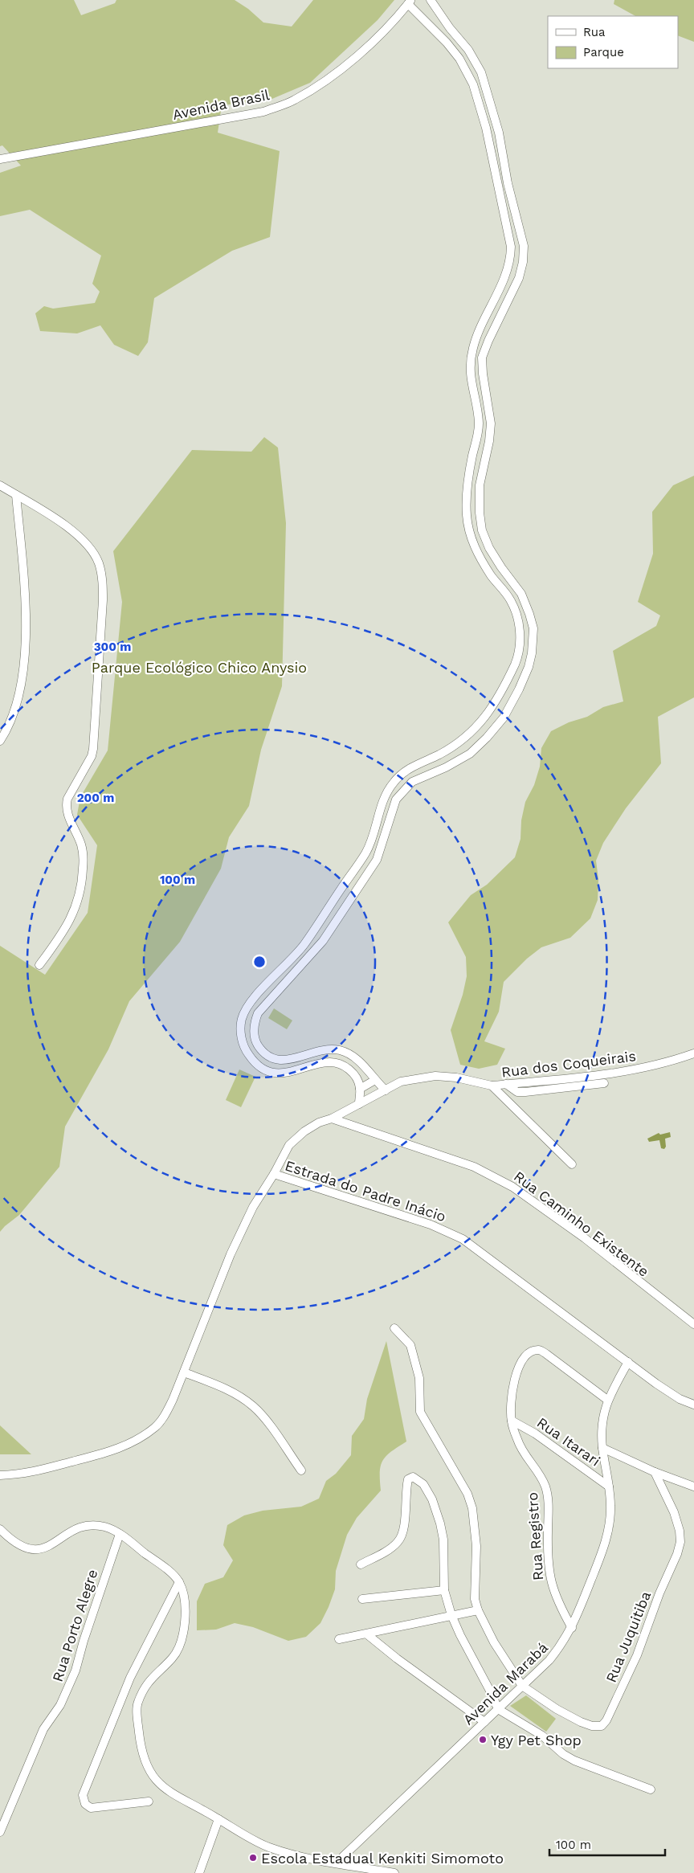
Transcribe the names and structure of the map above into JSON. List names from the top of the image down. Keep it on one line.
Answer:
{"streets":{"street":["Avenida Brasil","Rua dos Coqueirais","Estrada do Padre Inácio","Rua Caminho Existente","Rua Itarari","Rua Registro","Rua Porto Alegre","Rua Juquitiba","Avenida Marabá"]},"crossings":[["Estrada do Padre Inácio","Avenida Marabá"],["Rua Itarari","Rua Registro"],["Rua Itarari","Avenida Marabá"],["Rua Registro","Avenida Marabá"],["Rua Juquitiba","Avenida Marabá"]],"parks":["Parque Ecológico Chico Anysio"],"places":["Ygy Pet Shop","Escola Estadual Kenkiti Simomoto"],"legend":["Rua","Parque"],"scale_bar":"100 m","rings":["300 m","200 m","100 m"]}
